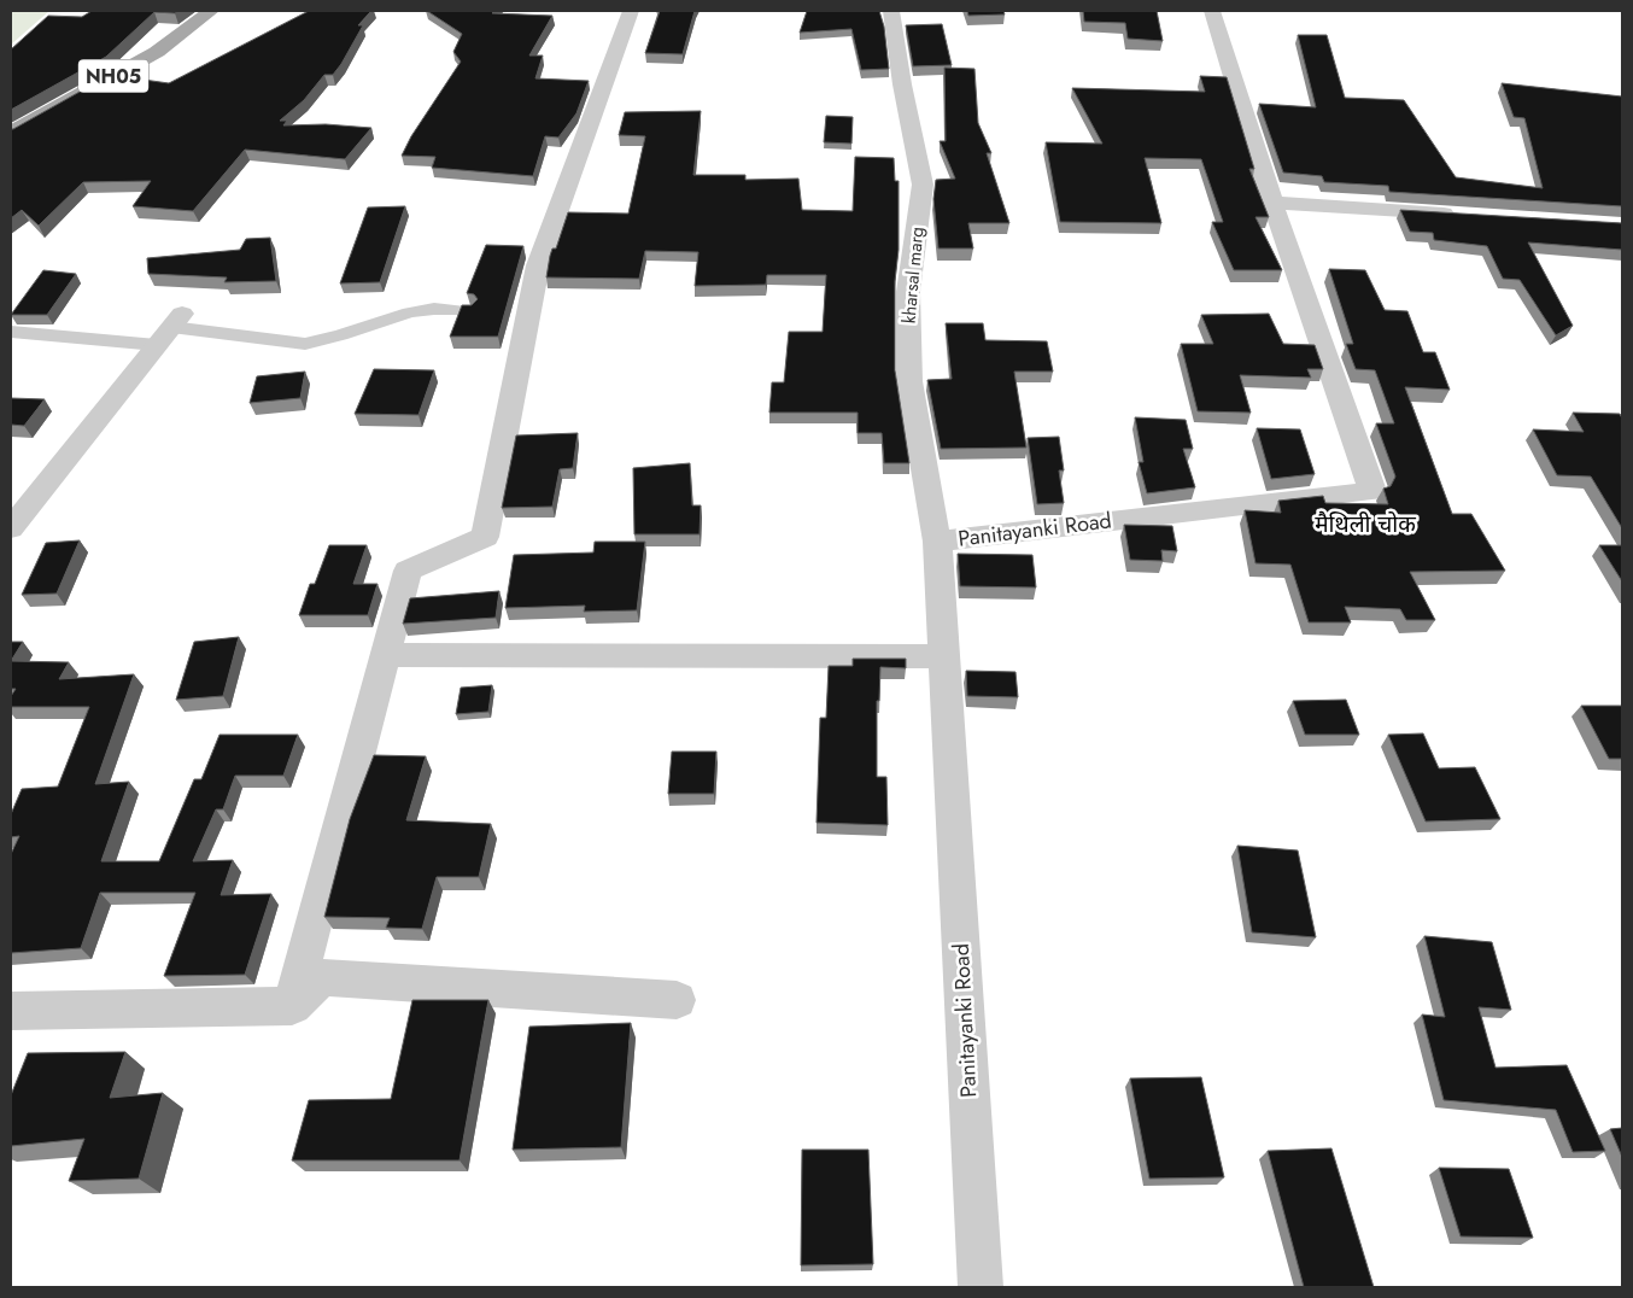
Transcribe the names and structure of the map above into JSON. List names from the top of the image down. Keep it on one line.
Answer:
{"streets":{"main road":["NH05"],"street":["kharsal marg","Panitayanki Road"]},"crossings":[["kharsal marg","Panitayanki Road"]],"districts":["मैथिली चोक"]}
